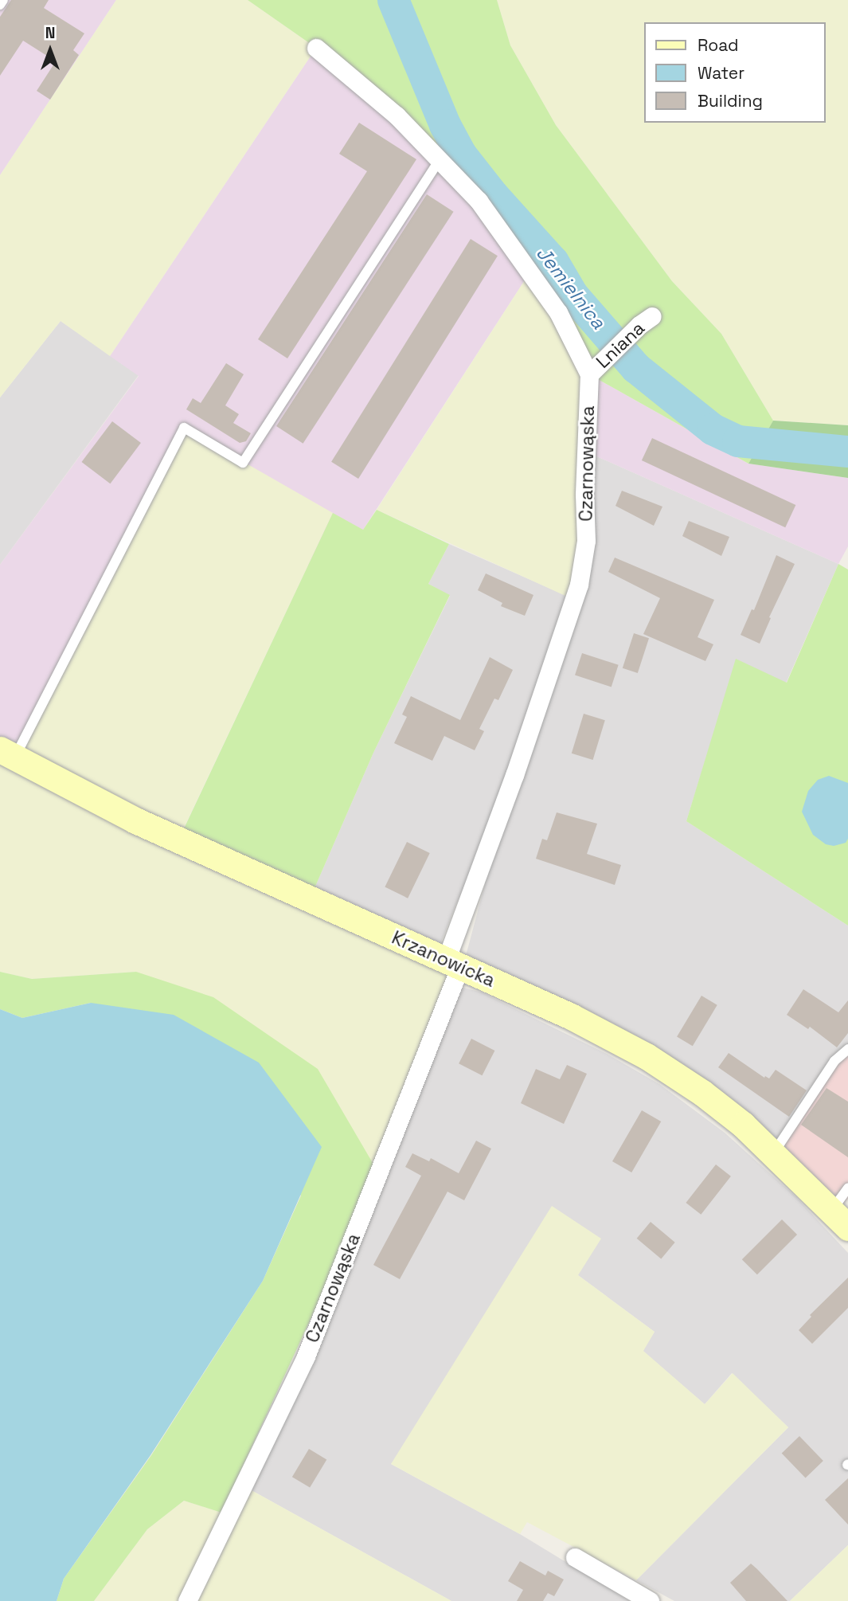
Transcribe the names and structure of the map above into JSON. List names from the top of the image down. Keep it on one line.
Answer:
{"streets":{"street":["Lniana","Czarnowąska","Krzanowicka"]},"crossings":[["Lniana","Czarnowąska"],["Czarnowąska","Krzanowicka"]],"water":["Jemielnica"],"legend":["Road","Water","Building"],"north":"top"}
